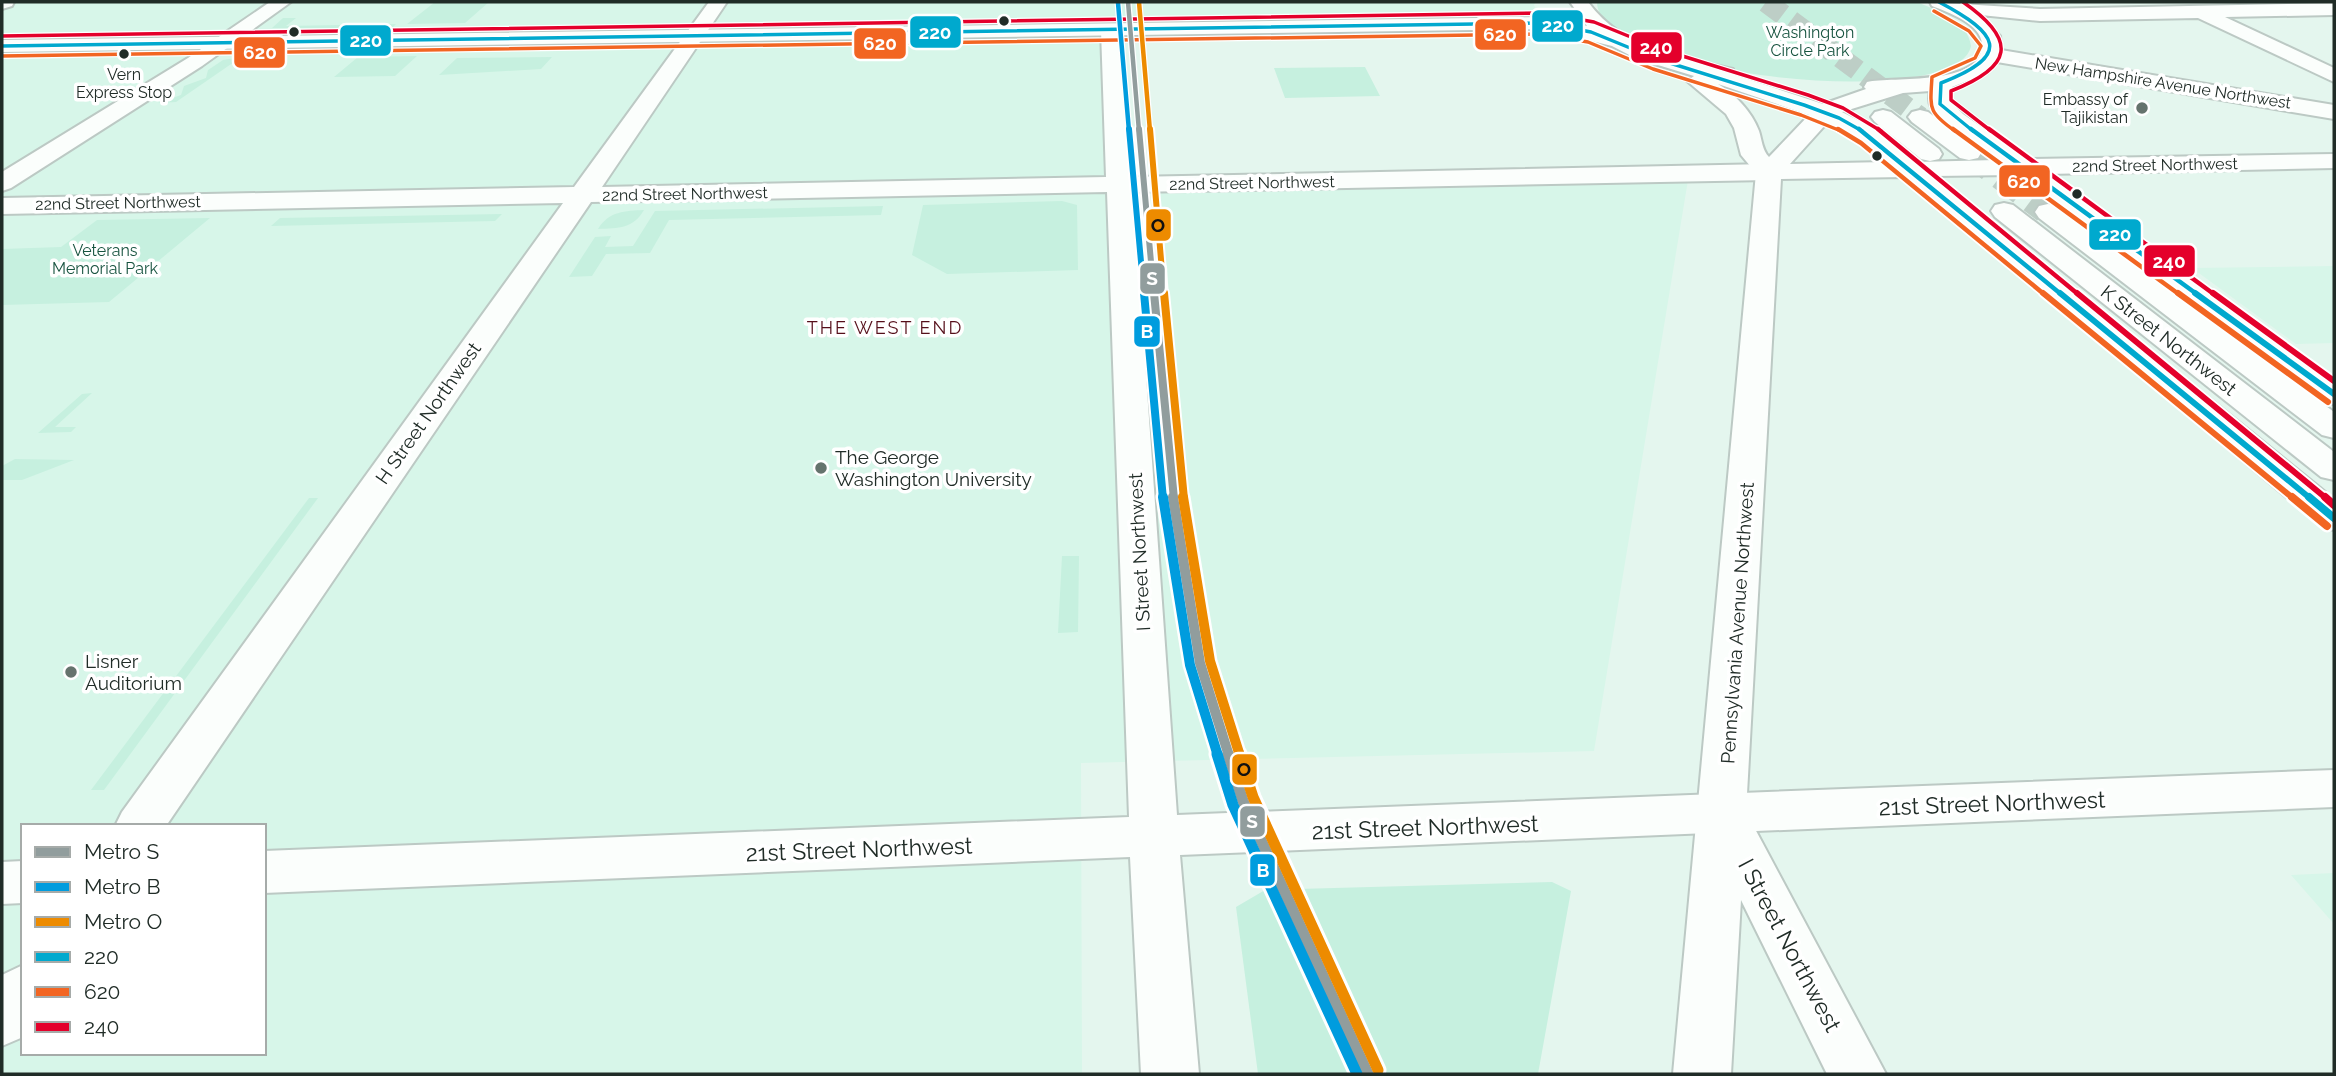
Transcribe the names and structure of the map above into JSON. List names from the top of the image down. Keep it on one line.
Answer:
{"streets":{"main road":["New Hampshire Avenue Northwest","22nd Street Northwest","K Street Northwest","H Street Northwest","I Street Northwest","Pennsylvania Avenue Northwest","21st Street Northwest"]},"crossings":[["22nd Street Northwest","K Street Northwest"],["22nd Street Northwest","H Street Northwest"],["22nd Street Northwest","I Street Northwest"],["22nd Street Northwest","Pennsylvania Avenue Northwest"],["I Street Northwest","Pennsylvania Avenue Northwest"],["I Street Northwest","21st Street Northwest"],["Pennsylvania Avenue Northwest","21st Street Northwest"]],"districts":["THE WEST END"],"parks":["Washington Circle Park","Veterans Memorial Park"],"places":["Vern Express Stop","Embassy of Tajikistan","The George Washington University","Lisner Auditorium"],"lines":["metro line S","metro line O","transit line 220","transit line 240","metro line B","transit line 620"],"legend":["Metro S","Metro B","Metro O","220","620","240"]}
